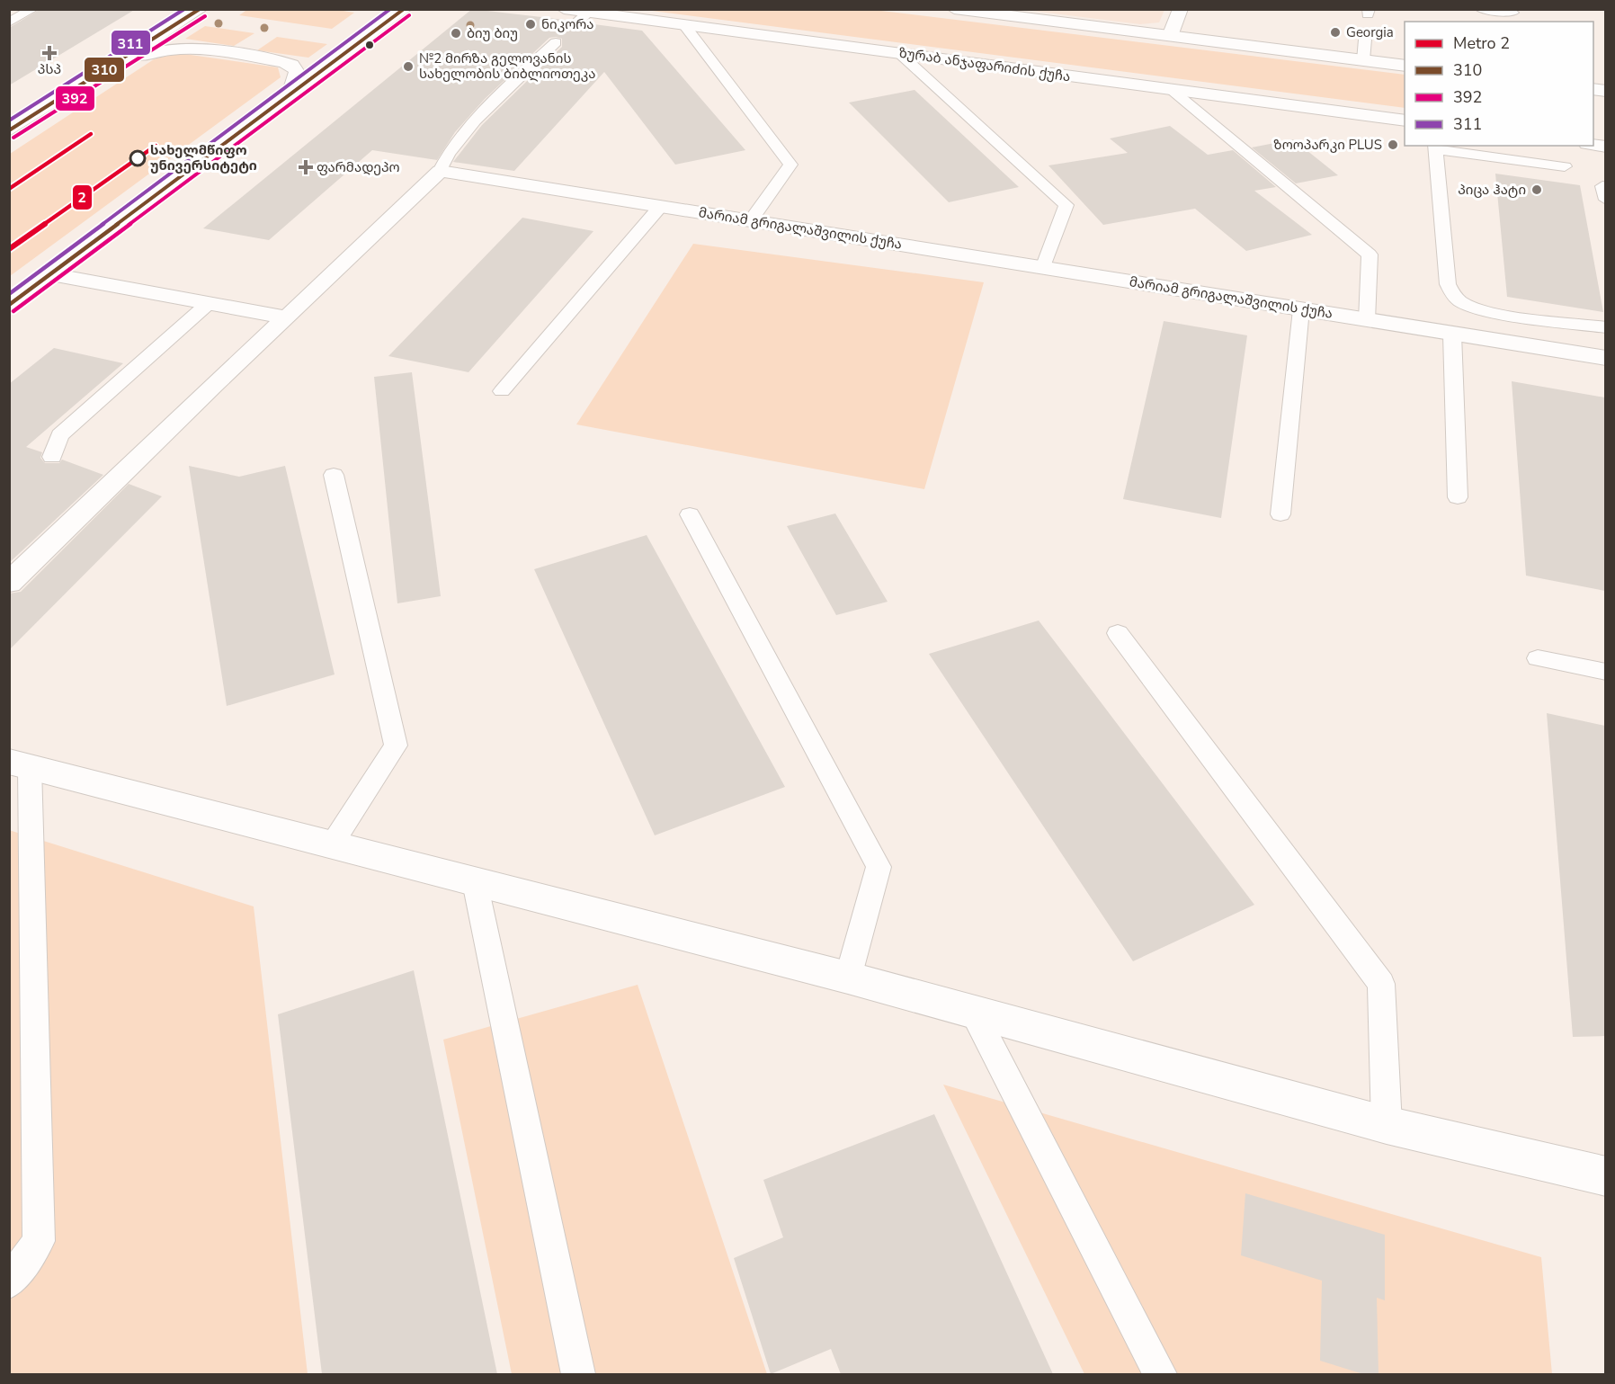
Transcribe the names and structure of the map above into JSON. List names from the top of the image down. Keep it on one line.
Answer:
{"streets":{"street":["ზურაბ ანჯაფარიძის ქუჩა","მარიამ გრიგალაშვილის ქუჩა"]},"places":{"other":["ნიკორა","Georgia","ბიუ ბიუ","№2 მირზა გელოვანის სახელობის ბიბლიოთეკა","ზოოპარკი PLUS","სახელმწიფო უნივერსიტეტი","პიცა ჰატი"],"health":["პსპ","ფარმადეპო"]},"lines":["transit line 310","transit line 311","transit line 392","metro line 2"],"legend":["Metro 2","310","392","311"]}
